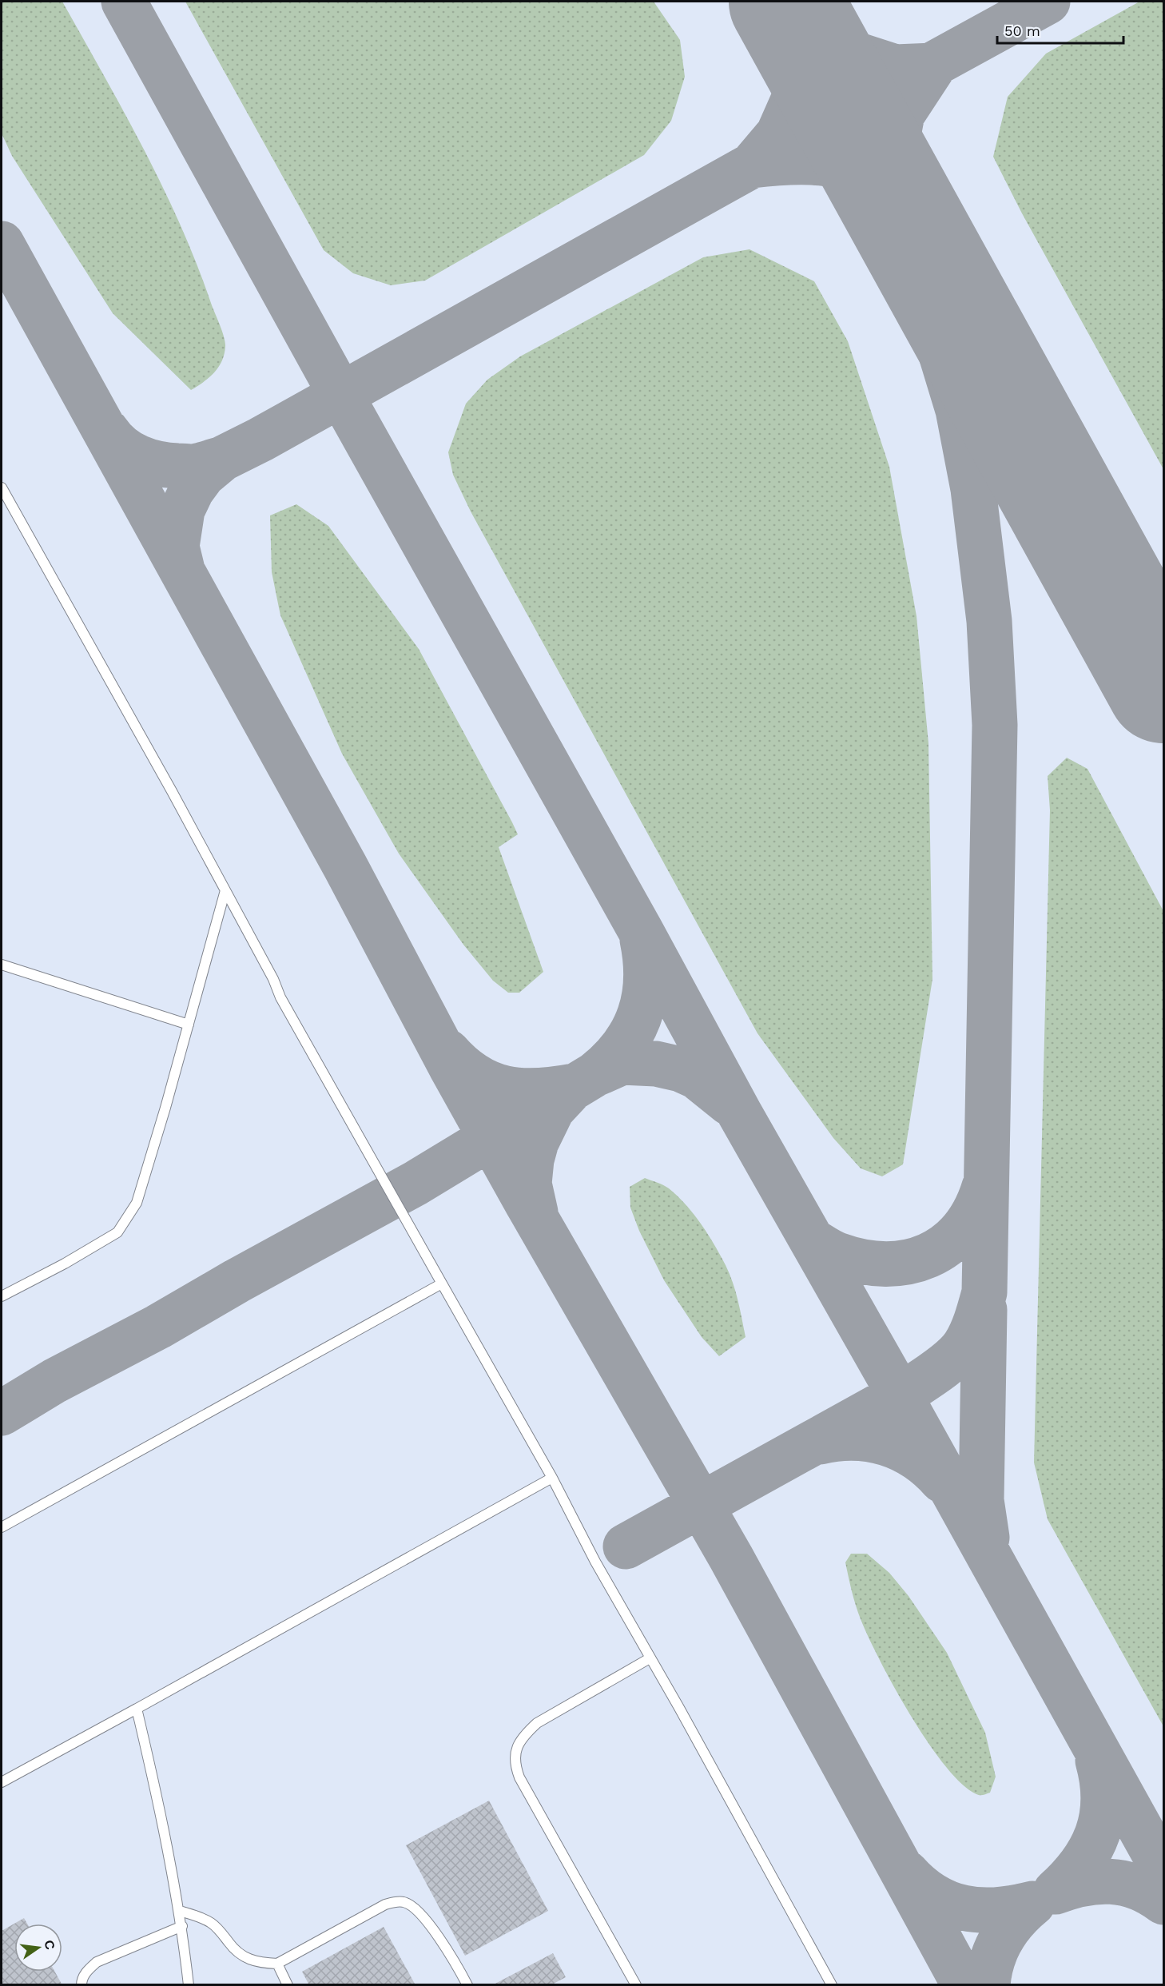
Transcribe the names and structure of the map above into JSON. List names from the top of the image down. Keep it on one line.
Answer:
{"scale_bar":"50 m","north":"right"}
